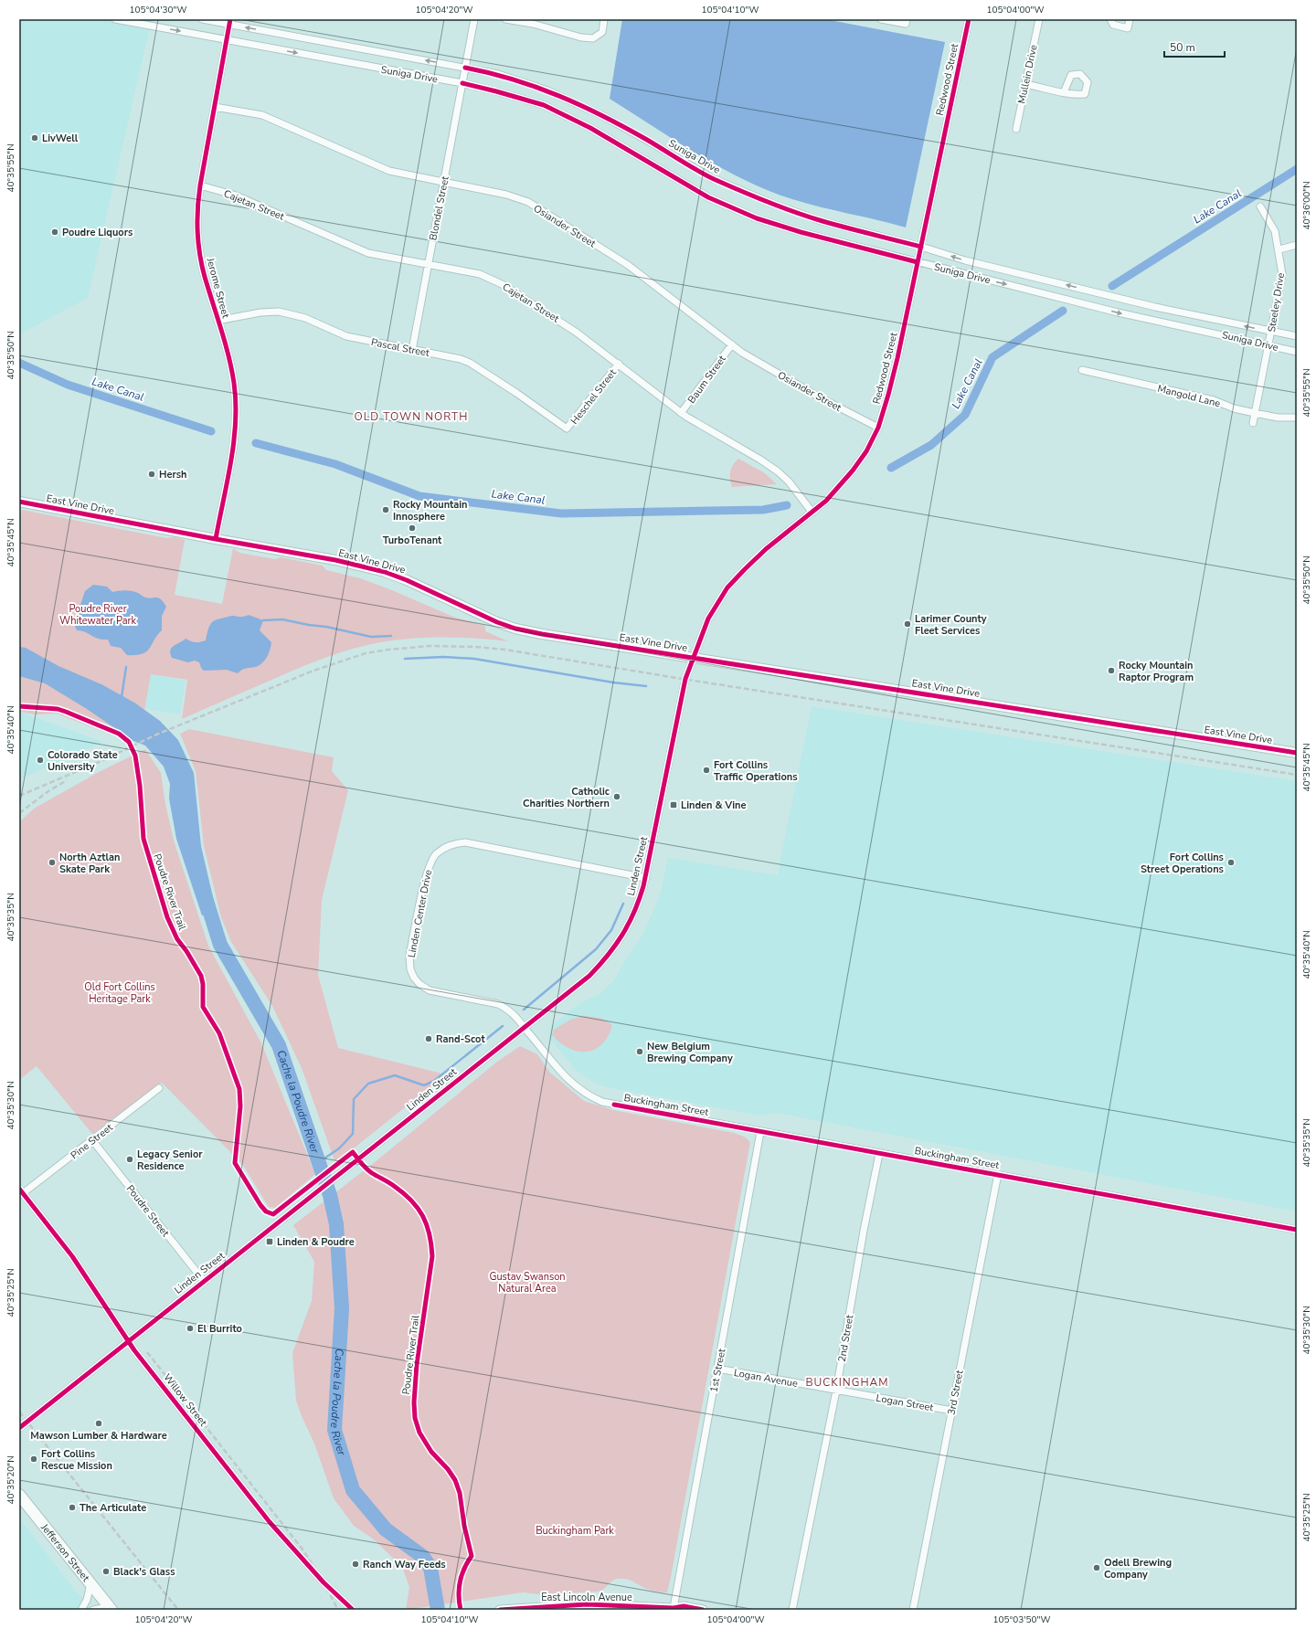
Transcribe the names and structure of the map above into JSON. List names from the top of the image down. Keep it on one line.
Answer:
{"streets":{"highway":["Jefferson Street"],"main road":["East Vine Drive"],"street":["Suniga Drive","Mullein Drive","Redwood Street","Cajetan Street","Blondel Street","Osiander Street","Jerome Street","Steeley Drive","Pascal Street","Baum Street","Mangold Lane","Heschel Street","Linden Street","Linden Center Drive","Buckingham Street","Pine Street","Poudre Street","2nd Street","1st Street","Logan Avenue","3rd Street","Willow Street","Logan Street","East Lincoln Avenue"],"cycle path":["Poudre River Trail"]},"crossings":[["Suniga Drive","Redwood Street"],["Suniga Drive","Blondel Street"],["Suniga Drive","Jerome Street"],["Suniga Drive","Steeley Drive"],["Redwood Street","Cajetan Street"],["Redwood Street","Osiander Street"],["Redwood Street","East Vine Drive"],["Redwood Street","Linden Street"],["Cajetan Street","Blondel Street"],["Cajetan Street","Jerome Street"],["Cajetan Street","Baum Street"],["Cajetan Street","Heschel Street"],["Blondel Street","Osiander Street"],["Blondel Street","Pascal Street"],["Osiander Street","Jerome Street"],["Osiander Street","Baum Street"],["Jerome Street","Pascal Street"],["Jerome Street","East Vine Drive"],["Steeley Drive","Mangold Lane"],["Pascal Street","Heschel Street"],["East Vine Drive","Linden Street"],["Linden Street","Linden Center Drive"],["Linden Street","Buckingham Street"],["Linden Street","Poudre Street"],["Linden Street","Willow Street"],["Linden Center Drive","Buckingham Street"],["Buckingham Street","2nd Street"],["Buckingham Street","1st Street"],["Buckingham Street","3rd Street"],["Pine Street","Poudre Street"],["Pine Street","Willow Street"],["2nd Street","Logan Avenue"],["2nd Street","Logan Street"],["1st Street","Logan Avenue"],["1st Street","East Lincoln Avenue"],["Logan Avenue","Logan Street"],["3rd Street","Logan Street"]],"districts":["OLD TOWN NORTH","BUCKINGHAM"],"water":["Lake Canal","Cache la Poudre River"],"parks":["Poudre River Whitewater Park","Old Fort Collins Heritage Park","Gustav Swanson Natural Area","Buckingham Park"],"places":{"other":["LivWell","Poudre Liquors","Hersh","Rocky Mountain Innosphere","TurboTenant","Larimer County Fleet Services","Rocky Mountain Raptor Program","Colorado State University","Fort Collins Traffic Operations","Catholic Charities Northern","North Aztlan Skate Park","Fort Collins Street Operations","Rand-Scot","New Belgium Brewing Company","Legacy Senior Residence","El Burrito","Mawson Lumber & Hardware","Fort Collins Rescue Mission","The Articulate","Ranch Way Feeds","Odell Brewing Company","Black's Glass"],"transit":["Linden & Vine","Linden & Poudre"]},"scale_bar":"50 m","coordinates":["105°04'30\"W","105°04'20\"W","105°04'10\"W","105°04'00\"W","40°35'55\"N","40°36'00\"N","40°35'50\"N","40°35'45\"N","40°35'40\"N","40°35'35\"N","40°35'30\"N","40°35'25\"N","40°35'20\"N","105°03'50\"W"]}
